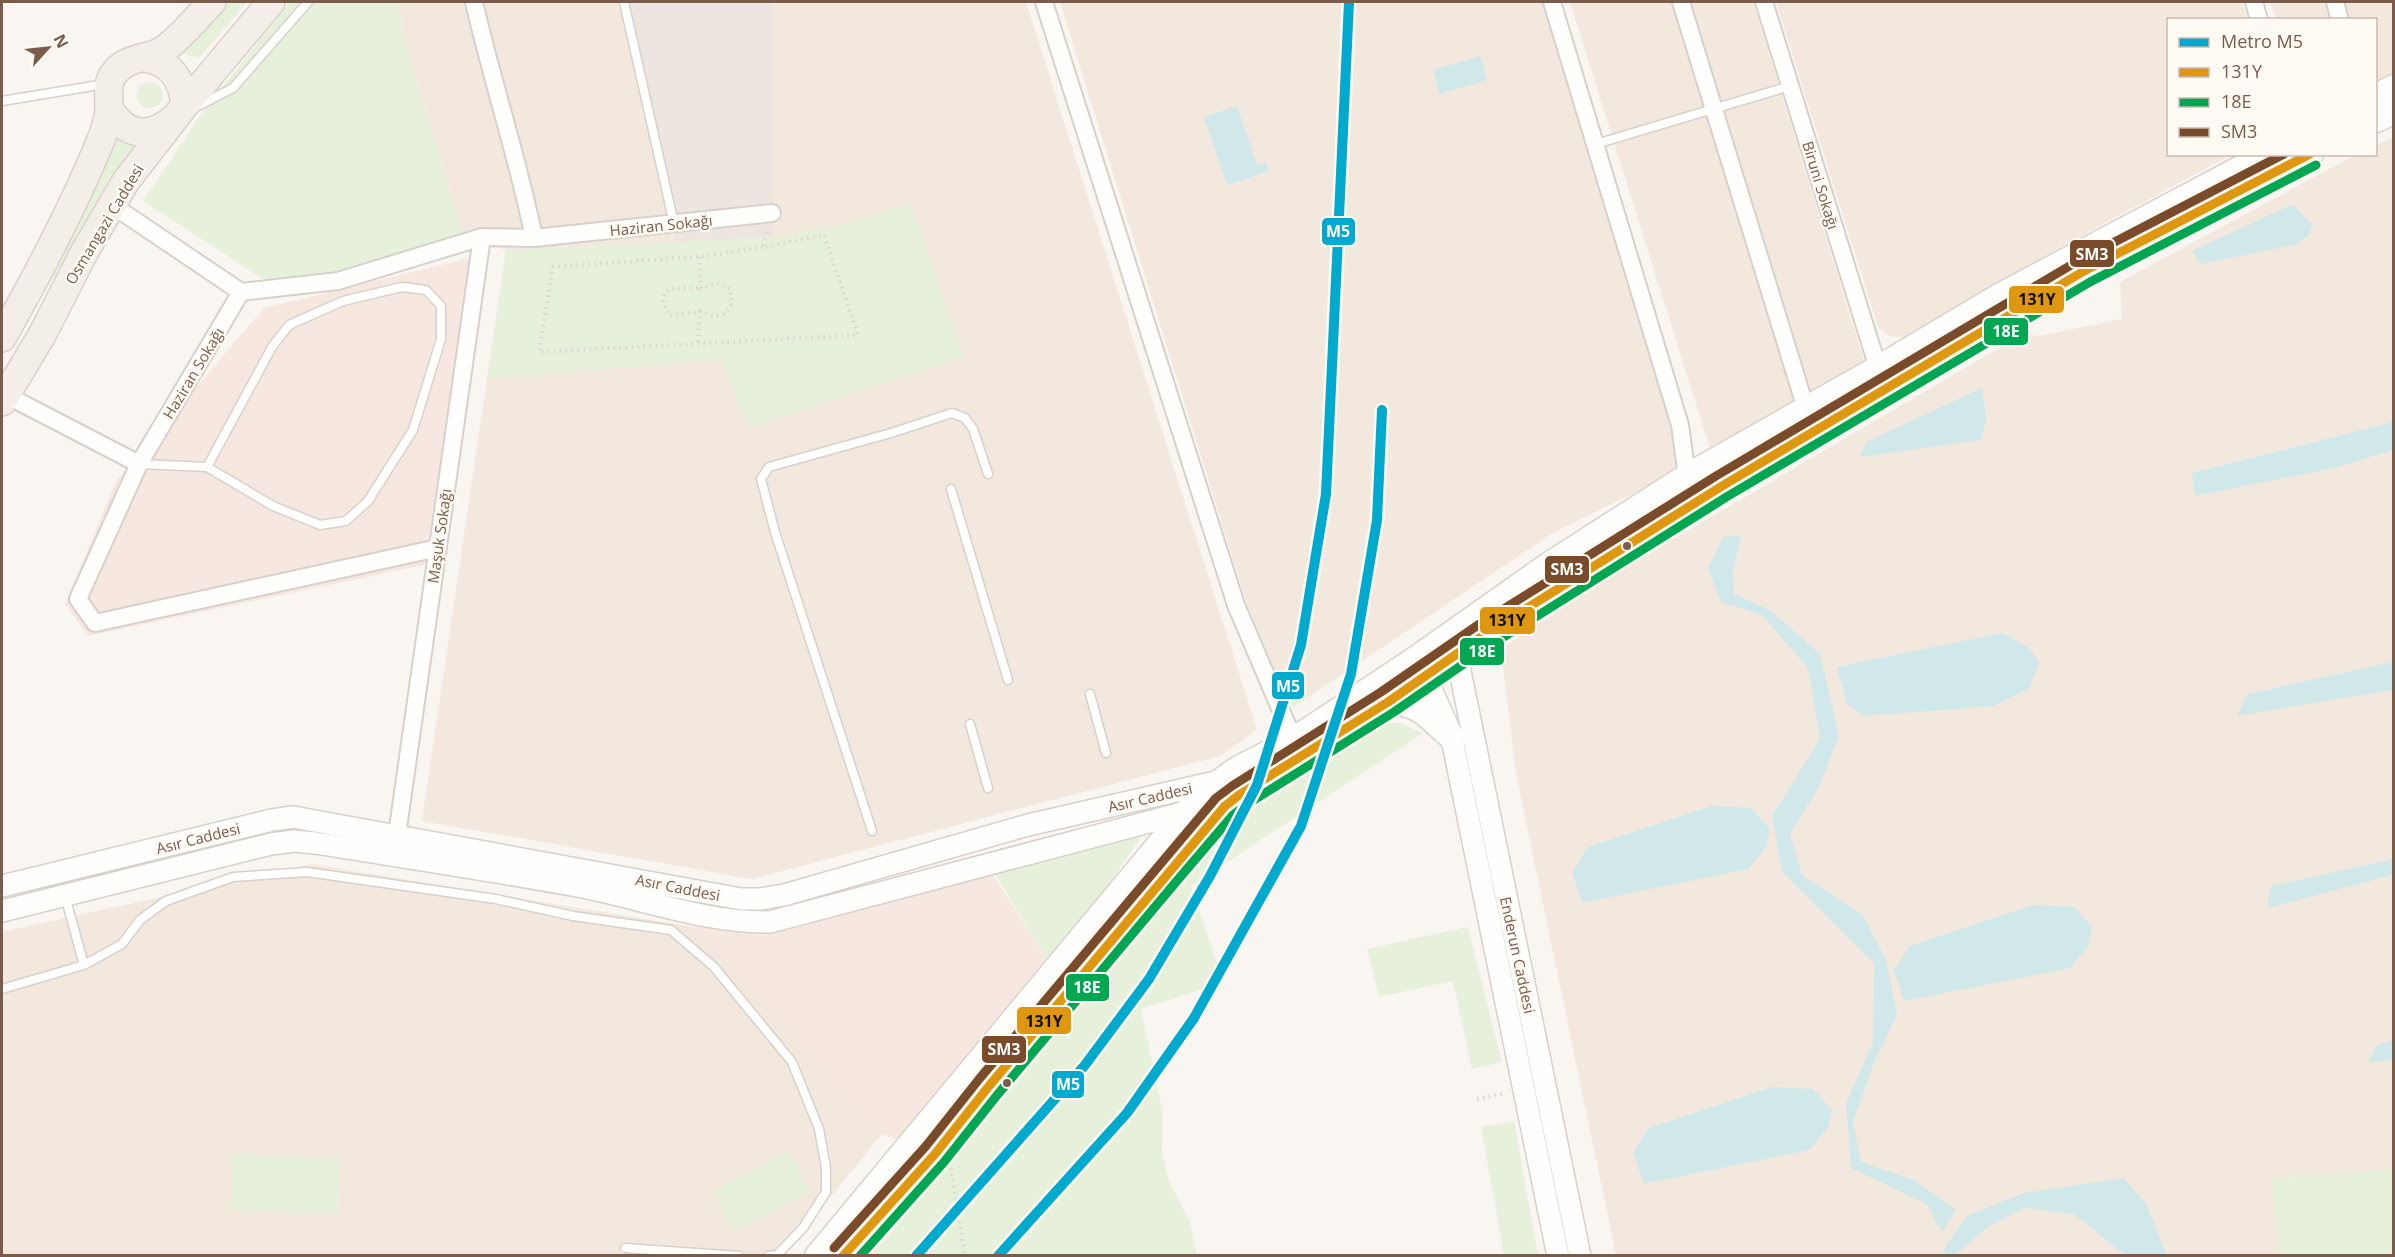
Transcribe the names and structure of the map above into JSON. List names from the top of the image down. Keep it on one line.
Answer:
{"streets":{"main road":["Osmangazi Caddesi"],"street":["Biruni Sokağı","Haziran Sokağı","Maşuk Sokağı","Asır Caddesi","Enderun Caddesi"]},"crossings":[["Haziran Sokağı","Maşuk Sokağı"],["Maşuk Sokağı","Asır Caddesi"]],"lines":["metro line M5","transit line 131Y","transit line SM3","transit line 18E"],"legend":["Metro M5","131Y","18E","SM3"],"north":"top right"}
